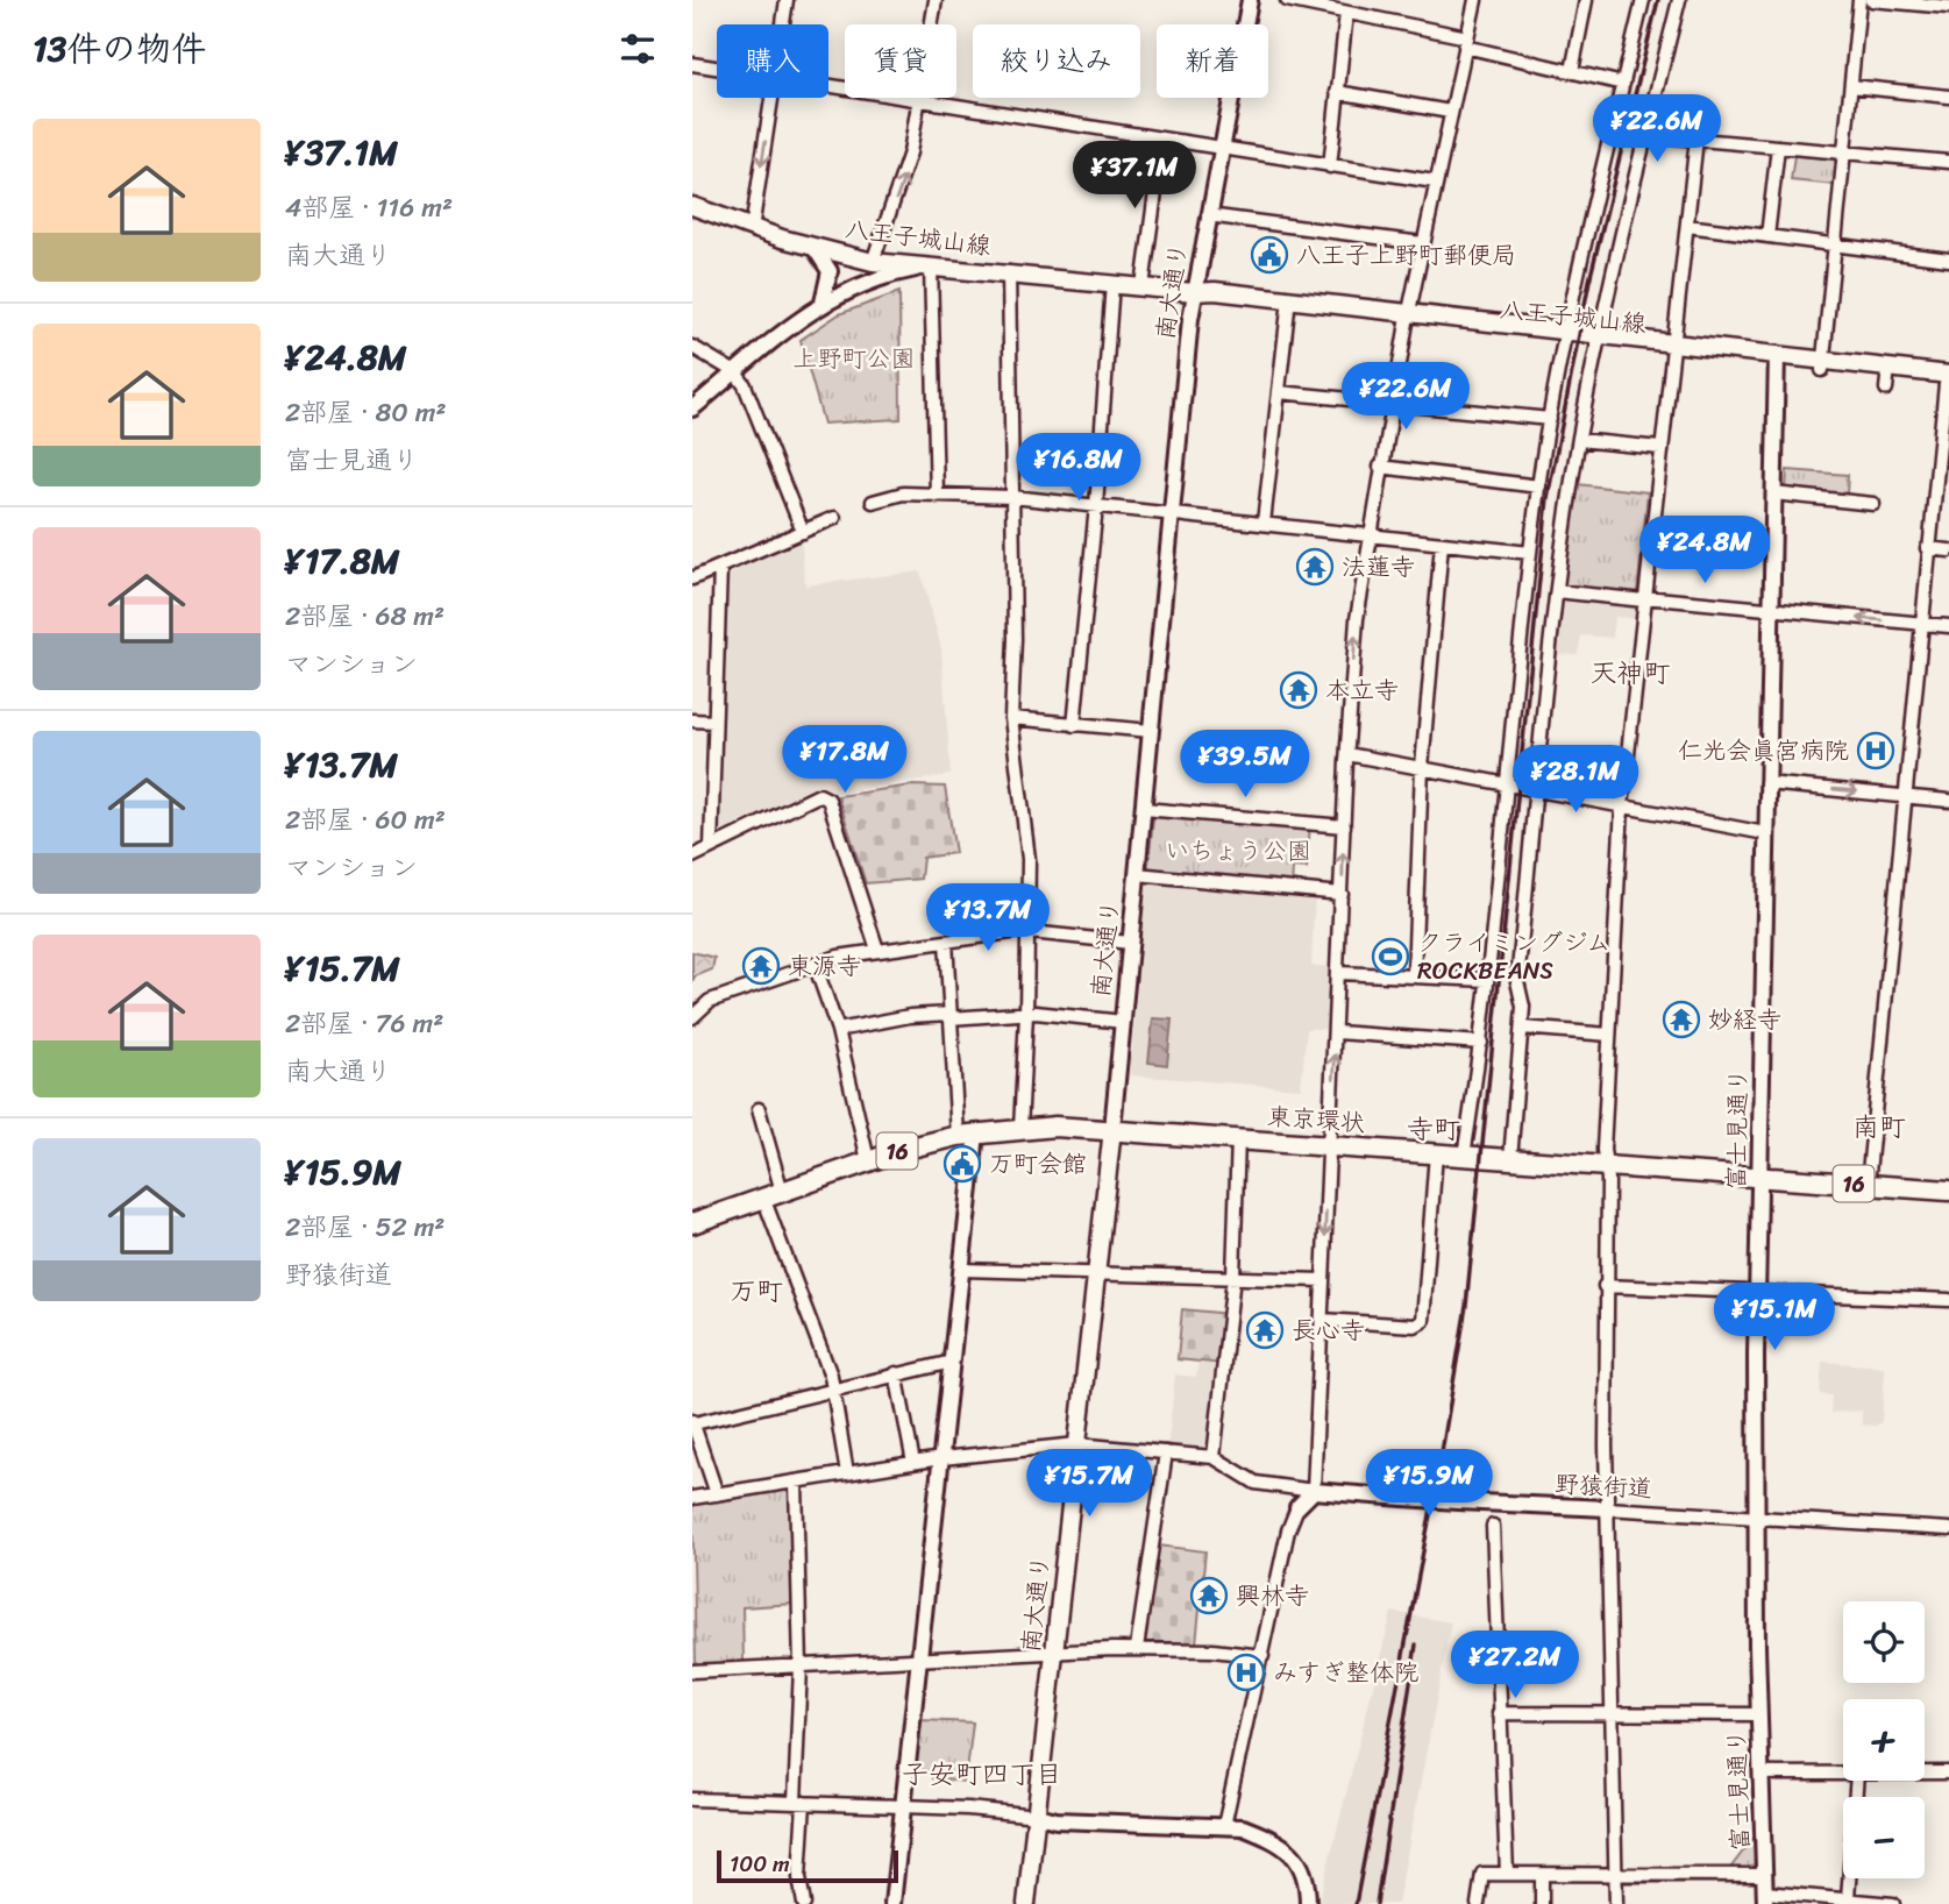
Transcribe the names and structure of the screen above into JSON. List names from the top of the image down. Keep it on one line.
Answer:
{"streets":{"highway":["東京環状","16"],"main road":["八王子城山線","南大通り"],"street":["富士見通り","野猿街道"]},"crossings":[["八王子城山線","南大通り"],["八王子城山線","富士見通り"],["南大通り","東京環状"],["東京環状","富士見通り"],["富士見通り","野猿街道"]],"districts":["天神町","南町","寺町","万町","子安町四丁目"],"parks":["上野町公園","いちょう公園"],"places":{"public building":["八王子上野町郵便局","万町会館"],"temple":["法蓮寺","本立寺","東源寺","妙経寺","長心寺","興林寺"],"hospital":["仁光会眞宮病院","みすぎ整体院"],"sports":["クライミングジム ROCKBEANS"]},"scale_bar":"100 m","page":{"heading":"13件の物件","chip":["購入","賃貸","絞り込み","新着"],"price":["¥22.6M","¥37.1M","¥22.6M","¥16.8M","¥24.8M","¥17.8M","¥39.5M","¥28.1M","¥13.7M","¥15.1M","¥15.7M","¥15.9M","¥27.2M"],"list":[{"name":"¥37.1M","note":"4部屋 · 116 m² · 南大通り"},{"name":"¥24.8M","note":"2部屋 · 80 m² · 富士見通り"},{"name":"¥17.8M","note":"2部屋 · 68 m² · マンション"},{"name":"¥13.7M","note":"2部屋 · 60 m² · マンション"},{"name":"¥15.7M","note":"2部屋 · 76 m² · 南大通り"},{"name":"¥15.9M","note":"2部屋 · 52 m² · 野猿街道"}],"map_buttons":["+","−"],"scale":"100 m"}}
